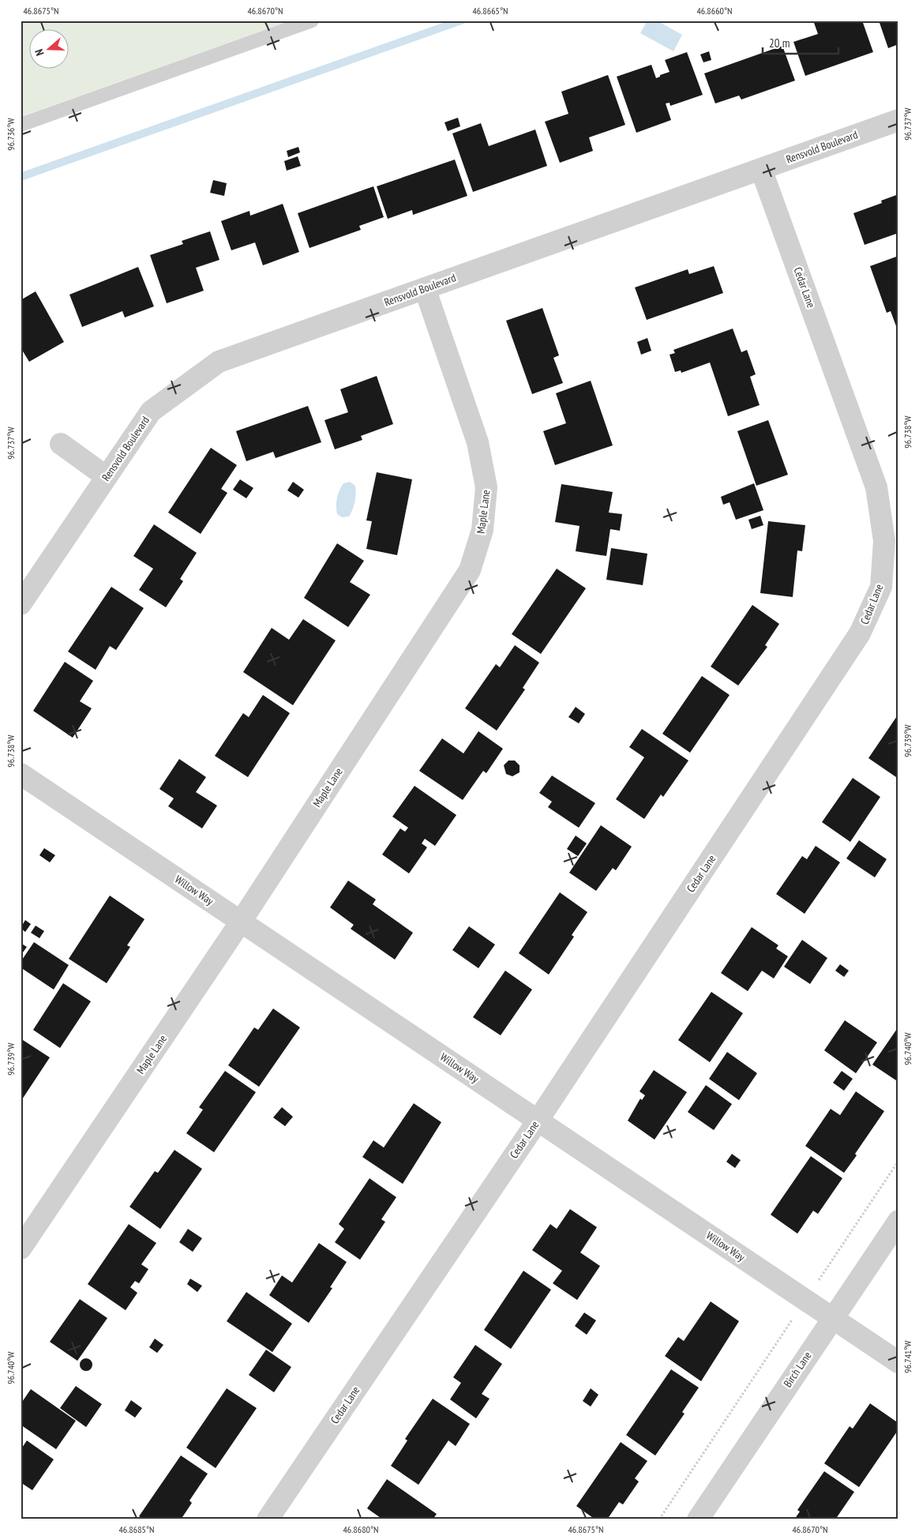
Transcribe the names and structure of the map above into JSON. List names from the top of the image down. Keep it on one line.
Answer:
{"streets":{"street":["Rensvold Boulevard","Cedar Lane","Maple Lane","Willow Way","Birch Lane"]},"crossings":[["Rensvold Boulevard","Cedar Lane"],["Rensvold Boulevard","Maple Lane"],["Cedar Lane","Willow Way"],["Maple Lane","Willow Way"],["Willow Way","Birch Lane"]],"scale_bar":"20 m","north":"left","coordinates":["46.8675°N","46.8670°N","46.8665°N","46.8660°N","96.737°W","96.736°W","96.738°W","96.739°W","96.740°W","96.741°W","46.8685°N","46.8680°N"]}
